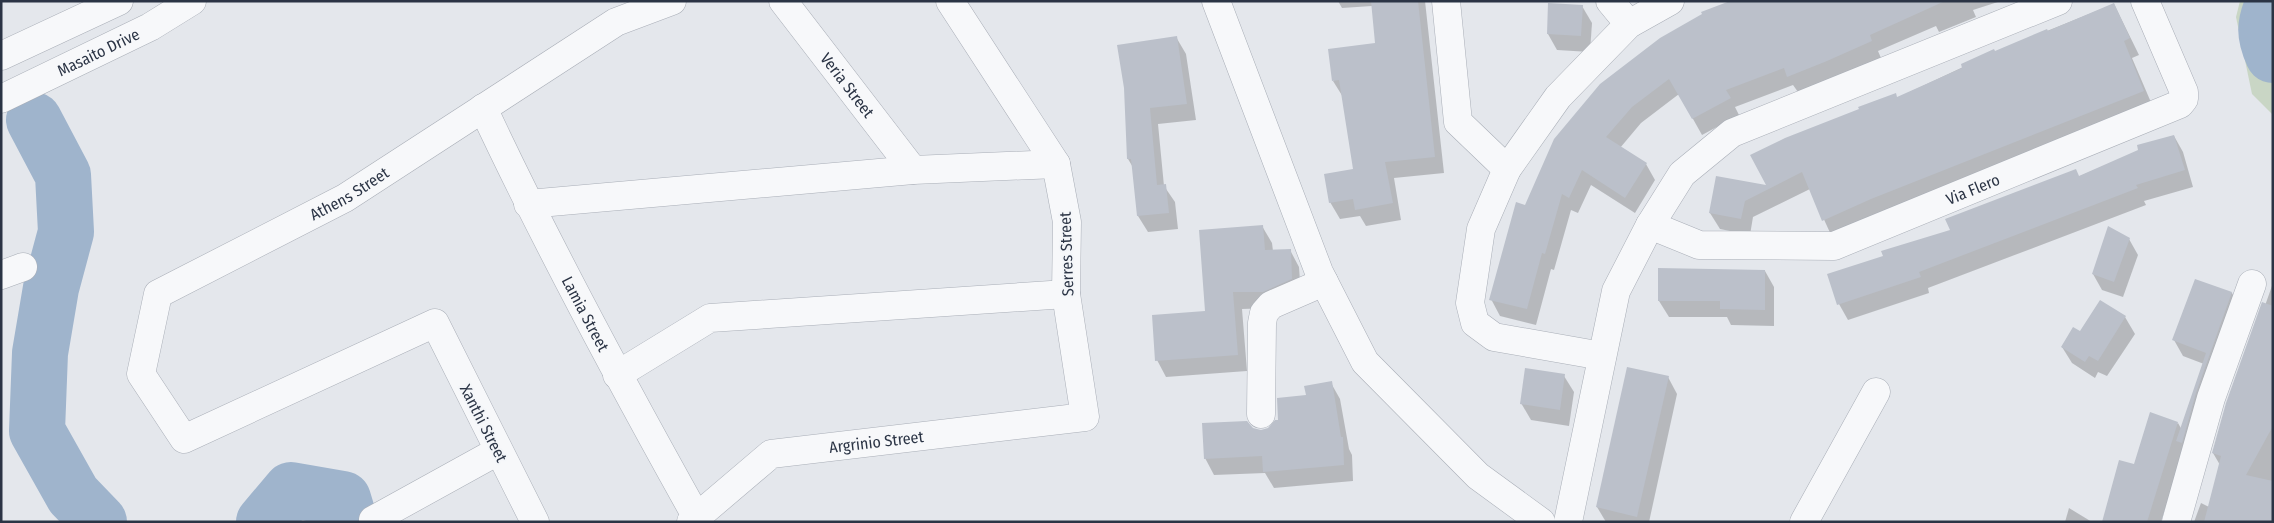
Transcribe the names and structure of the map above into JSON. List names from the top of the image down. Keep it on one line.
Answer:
{"streets":{"street":["Masaito Drive","Veria Street","Via Flero","Athens Street","Serres Street","Lamia Street","Xanthi Street","Argrinio Street"]},"crossings":[["Athens Street","Lamia Street"],["Athens Street","Xanthi Street"],["Serres Street","Argrinio Street"],["Lamia Street","Argrinio Street"]]}
